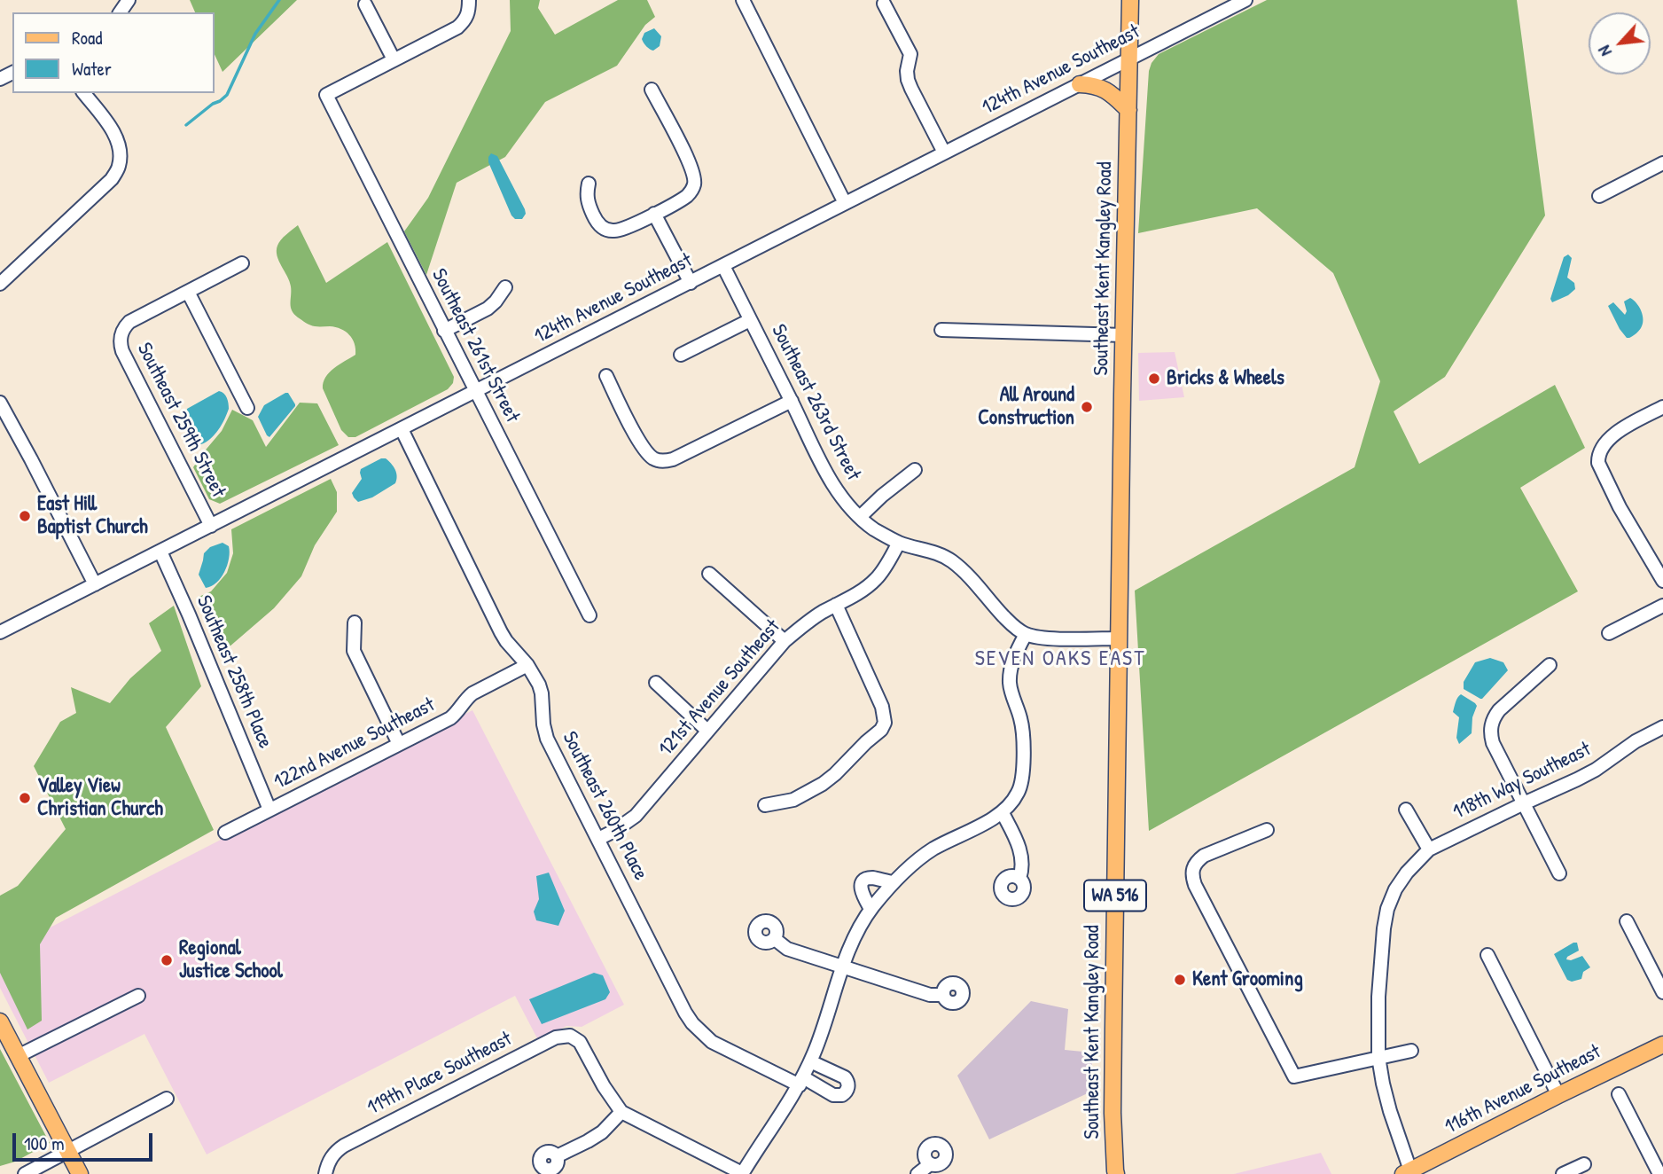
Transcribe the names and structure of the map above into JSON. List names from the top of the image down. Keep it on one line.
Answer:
{"streets":{"main road":["Southeast Kent Kangley Road","WA 516","116th Avenue Southeast"],"street":["124th Avenue Southeast","Southeast 261st Street","Southeast 263rd Street","Southeast 259th Street","Southeast 258th Place","121st Avenue Southeast","122nd Avenue Southeast","118th Way Southeast","Southeast 260th Place","119th Place Southeast"]},"crossings":[["124th Avenue Southeast","Southeast Kent Kangley Road"],["124th Avenue Southeast","Southeast 261st Street"],["124th Avenue Southeast","Southeast 263rd Street"],["124th Avenue Southeast","Southeast 259th Street"],["124th Avenue Southeast","Southeast 258th Place"],["124th Avenue Southeast","Southeast 260th Place"],["Southeast 263rd Street","121st Avenue Southeast"],["Southeast 258th Place","122nd Avenue Southeast"],["121st Avenue Southeast","Southeast 260th Place"],["122nd Avenue Southeast","Southeast 260th Place"],["118th Way Southeast","116th Avenue Southeast"]],"districts":["SEVEN OAKS EAST"],"places":["Bricks & Wheels","All Around Construction","East Hill Baptist Church","Valley View Christian Church","Regional Justice School","Kent Grooming"],"legend":["Road","Water"],"scale_bar":"100 m","north":"bottom left"}
